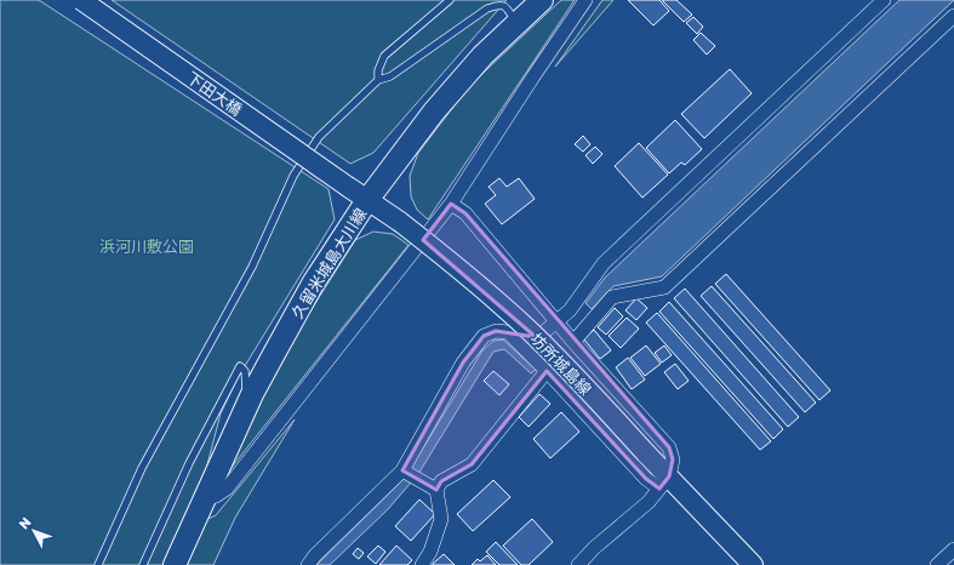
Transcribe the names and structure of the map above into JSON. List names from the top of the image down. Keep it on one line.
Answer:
{"streets":{"main road":["下田大橋","久留米城島大川線","坊所城島線"]},"crossings":[["下田大橋","坊所城島線"],["久留米城島大川線","坊所城島線"]],"parks":["浜河川敷公園"],"north":"top left"}
